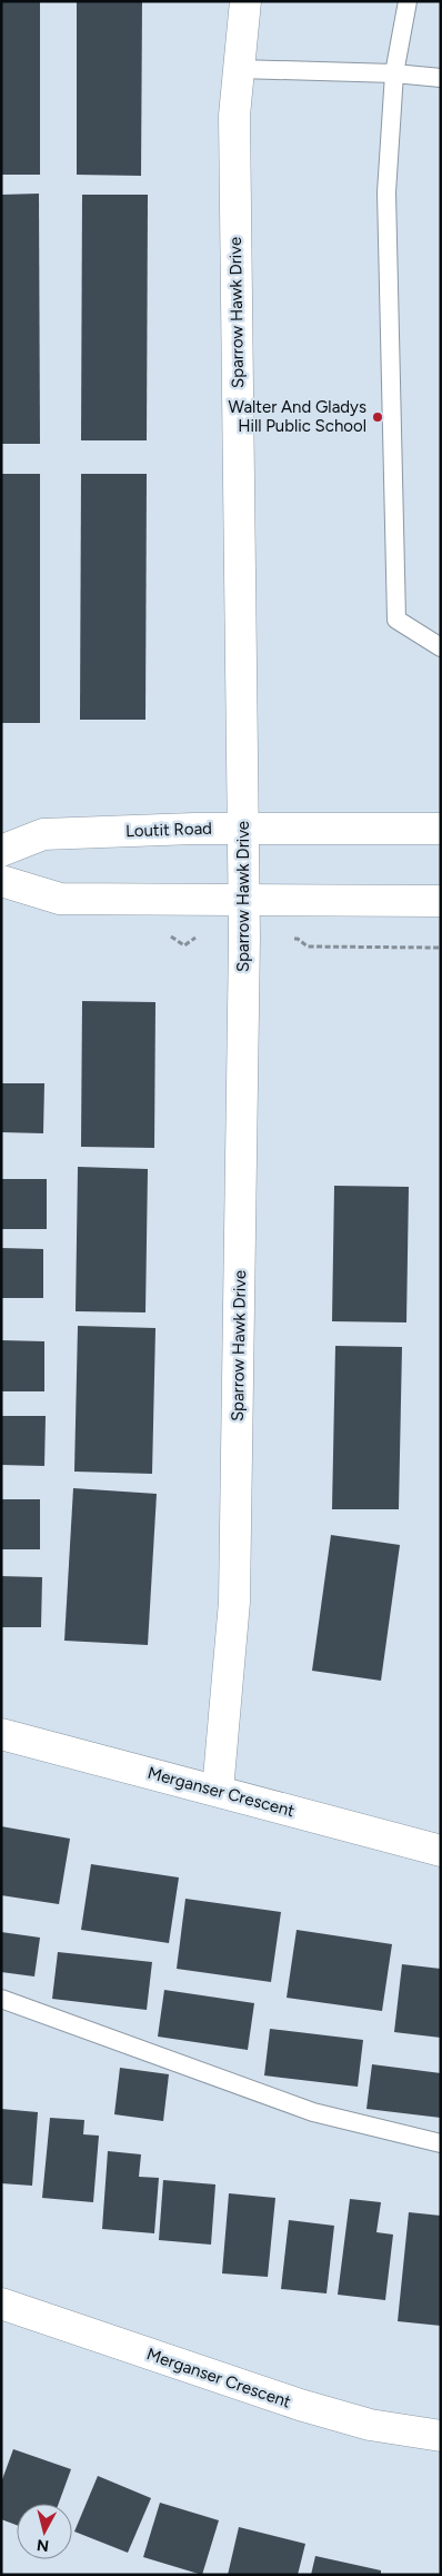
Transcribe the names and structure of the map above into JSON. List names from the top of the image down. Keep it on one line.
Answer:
{"streets":{"street":["Sparrow Hawk Drive","Loutit Road","Merganser Crescent"]},"crossings":[["Sparrow Hawk Drive","Loutit Road"],["Sparrow Hawk Drive","Merganser Crescent"]],"places":["Walter And Gladys Hill Public School"],"north":"bottom"}
